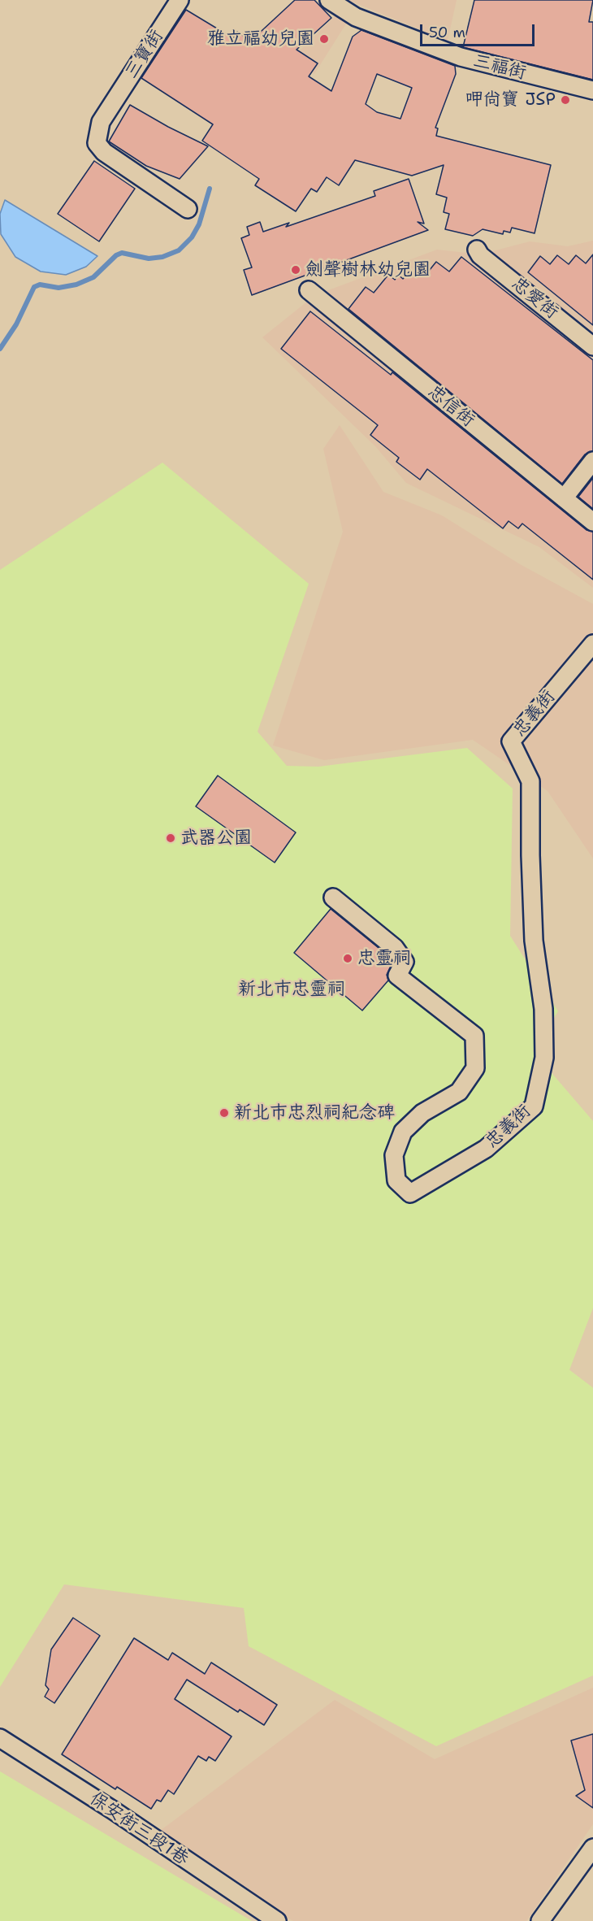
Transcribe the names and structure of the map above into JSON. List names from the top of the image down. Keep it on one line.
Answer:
{"streets":{"street":["三寶街","三福街","忠愛街","忠信街","忠義街","保安街三段1巷"]},"parks":["新北市忠靈祠"],"places":["雅立福幼兒園","呷尚寶 JSP","劍聲樹林幼兒園","武器公園","忠靈祠","新北市忠烈祠紀念碑"],"scale_bar":"50 m"}
